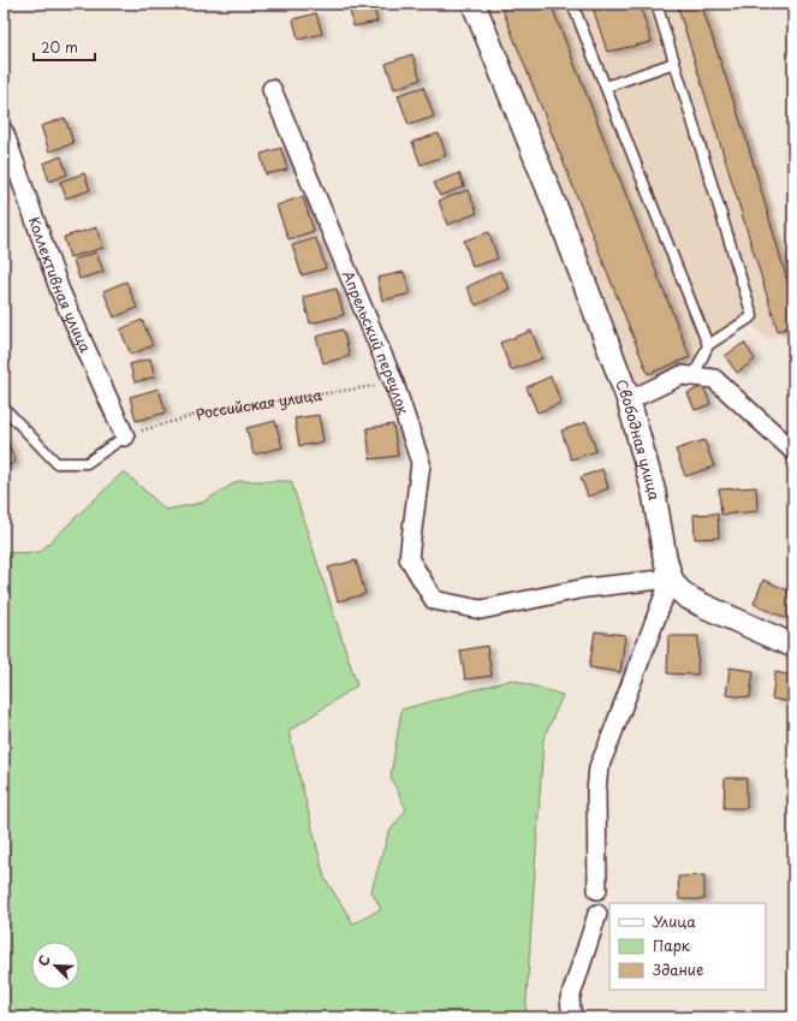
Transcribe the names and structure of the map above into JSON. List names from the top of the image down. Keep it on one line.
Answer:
{"streets":{"street":["Коллективная улица","Апрельский переулок","Свободная улица"],"path":["Российская улица"]},"crossings":[["Коллективная улица","Российская улица"],["Апрельский переулок","Российская улица"],["Апрельский переулок","Свободная улица"]],"legend":["Улица","Парк","Здание"],"scale_bar":"20 m","north":"top left"}
